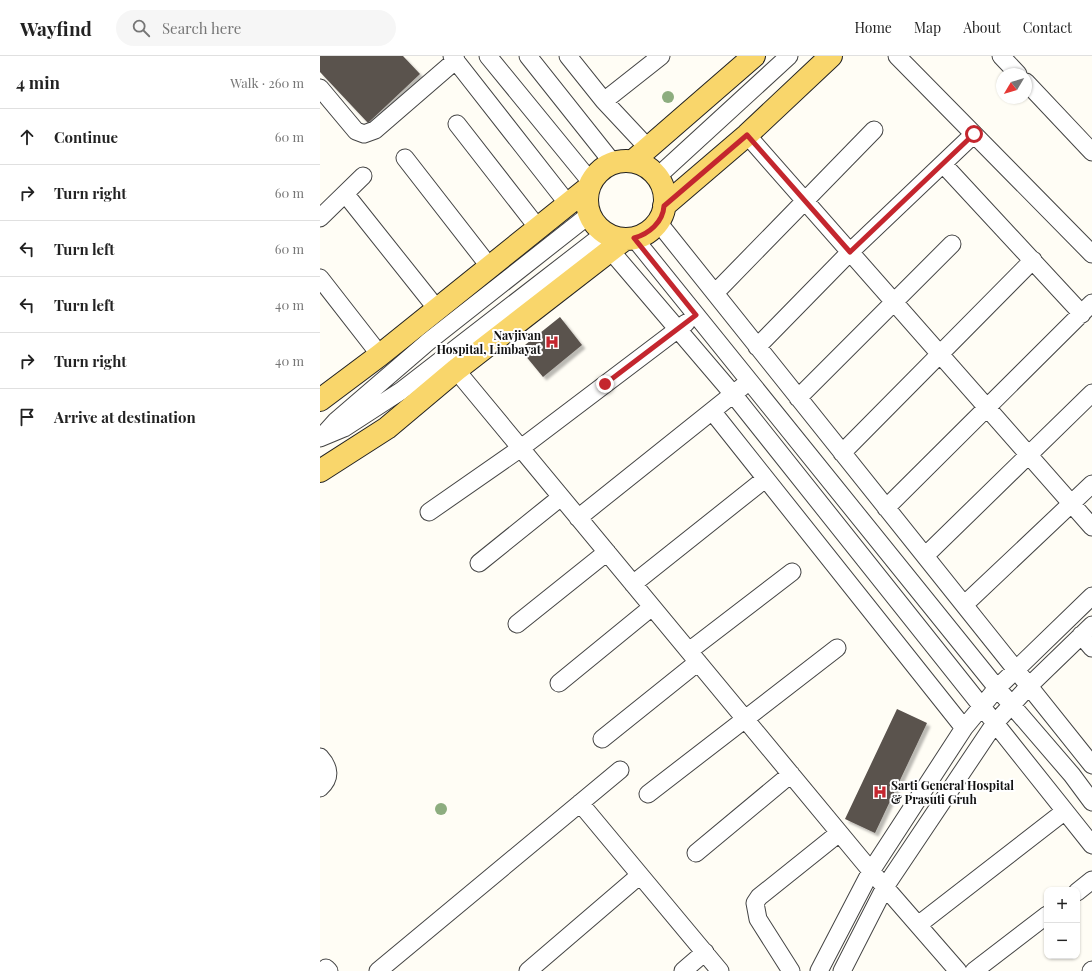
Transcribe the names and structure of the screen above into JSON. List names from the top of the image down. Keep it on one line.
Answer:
{"places":{"hospital":["Navjivan Hospital, Limbayat","Sarti General Hospital & Prasuti Gruh"]},"north":"bottom left","page":{"header":"Wayfind","search":"Search here","nav":["Home","Map","About","Contact"],"heading":["4 min","Walk · 260 m"],"list":[["Continue","60 m"],["Turn right","60 m"],["Turn left","60 m"],["Turn left","40 m"],["Turn right","40 m"],"Arrive at destination"],"map_buttons":["+","−"]}}
